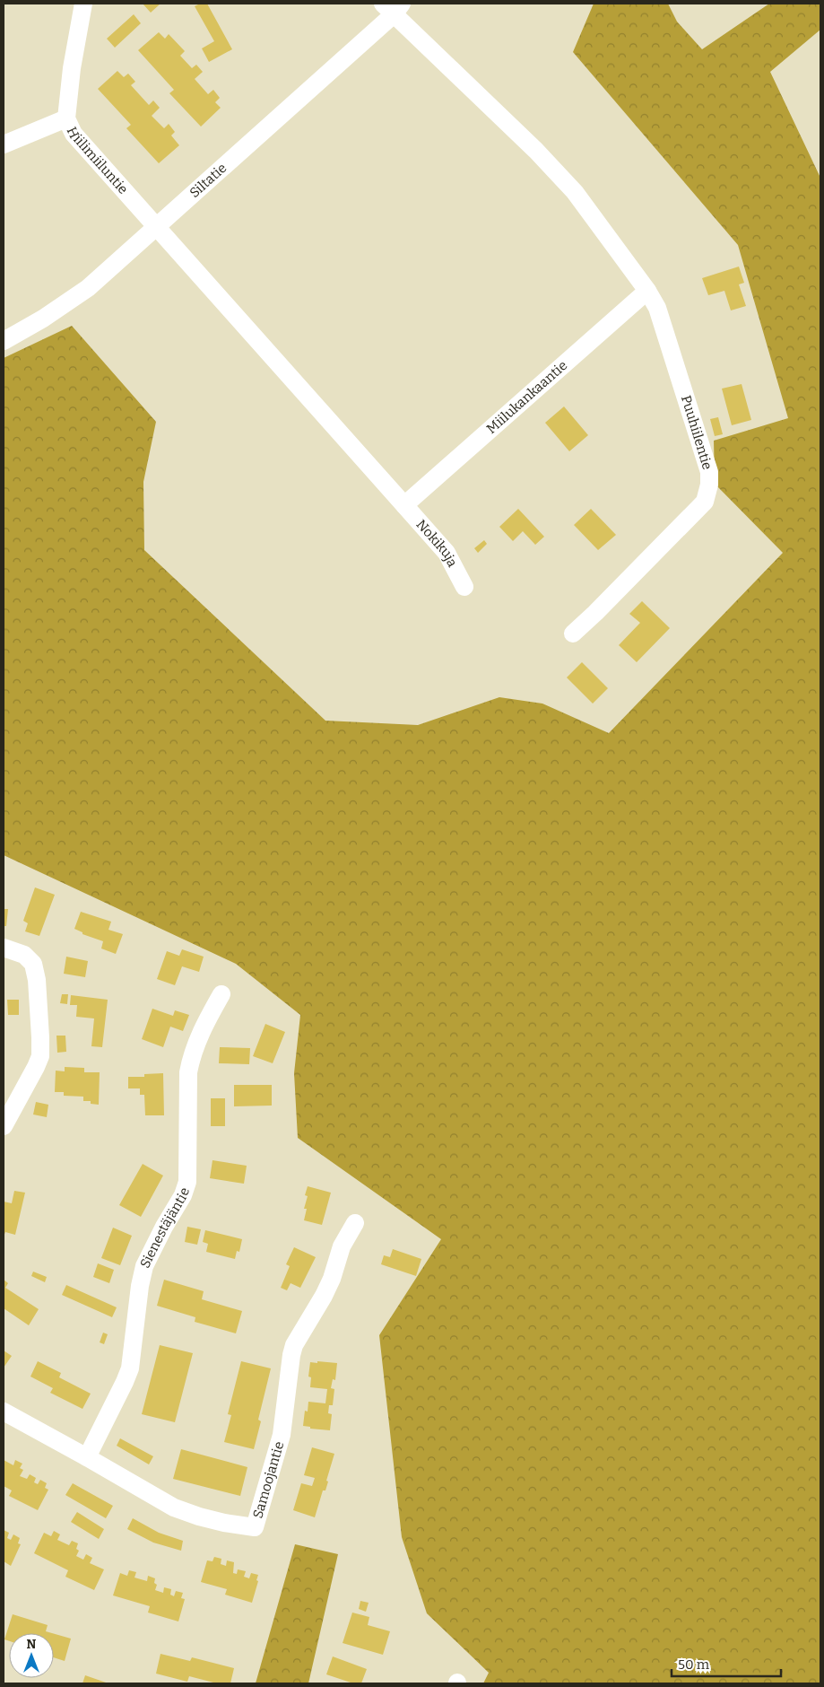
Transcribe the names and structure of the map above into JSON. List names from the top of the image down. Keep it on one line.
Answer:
{"streets":{"street":["Hiilimiiluntie","Siltatie","Miilukankaantie","Puuhiilentie","Nokikuja","Sienestäjäntie","Samoojantie"]},"crossings":[["Hiilimiiluntie","Siltatie"],["Miilukankaantie","Puuhiilentie"],["Miilukankaantie","Nokikuja"],["Sienestäjäntie","Samoojantie"]],"scale_bar":"50 m","north":"top"}
